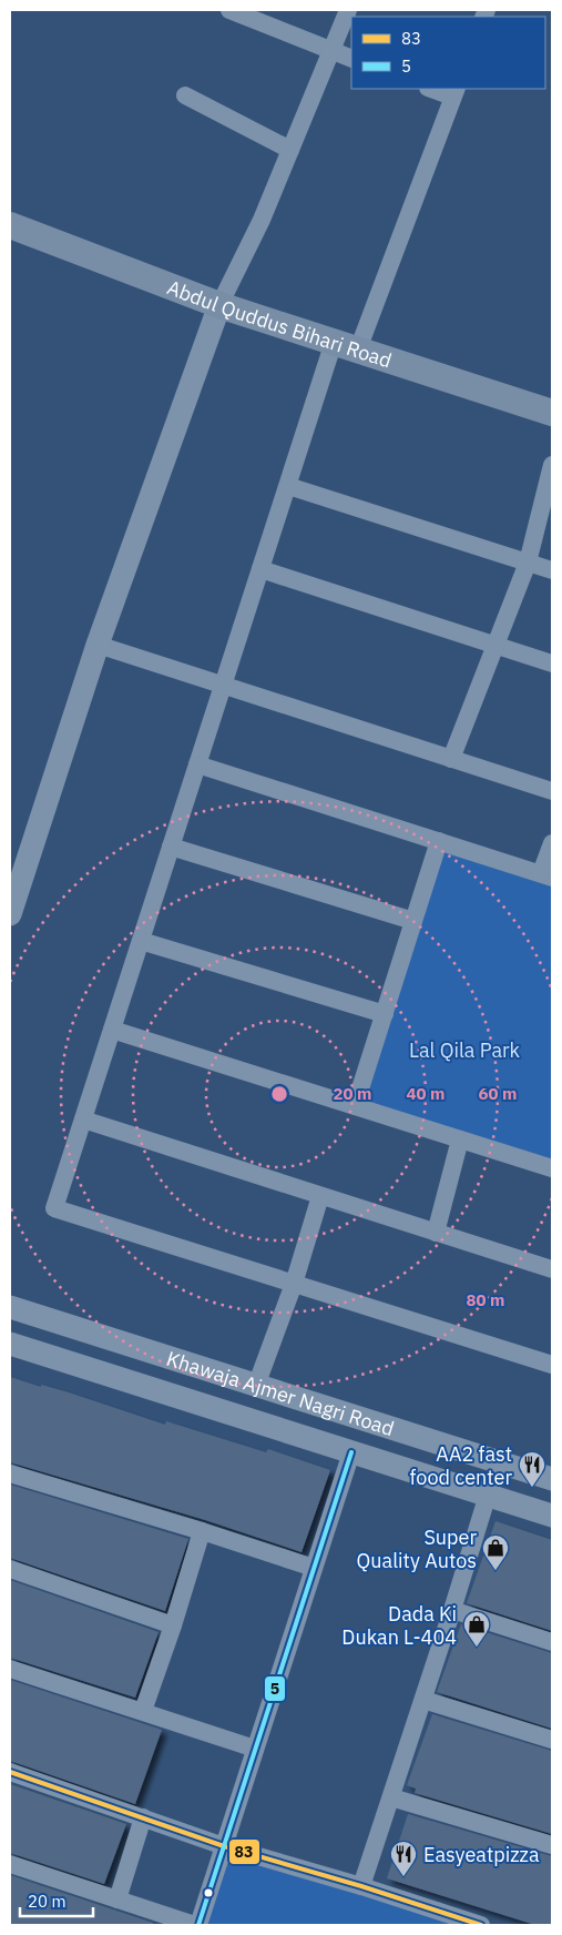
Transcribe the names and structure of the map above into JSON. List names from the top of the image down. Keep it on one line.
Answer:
{"streets":{"main road":["Abdul Quddus Bihari Road"],"street":["Khawaja Ajmer Nagri Road"]},"parks":["Lal Qila Park"],"places":{"restaurant":["AA2 fast food center","Easyeatpizza"],"shop":["Super Quality Autos","Dada Ki Dukan L-404"]},"lines":["transit line 5","transit line 83"],"legend":["83","5"],"scale_bar":"20 m","rings":["20 m","40 m","60 m","80 m"]}
